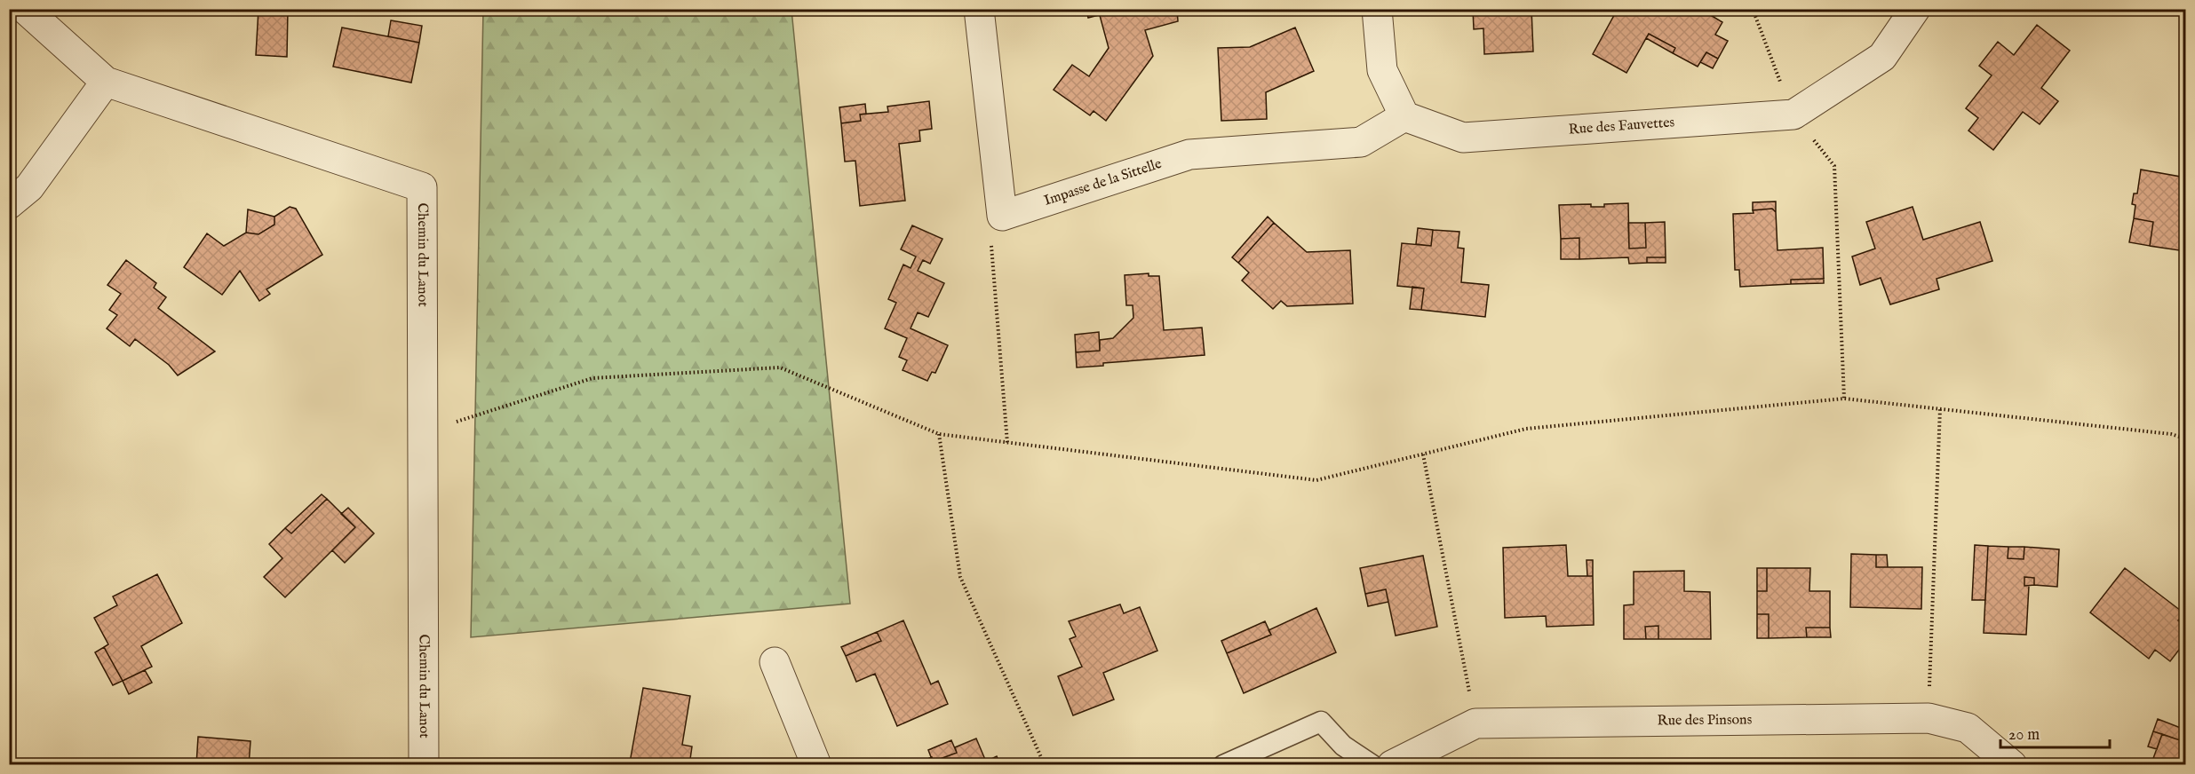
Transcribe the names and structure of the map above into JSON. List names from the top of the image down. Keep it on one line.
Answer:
{"streets":{"street":["Rue des Fauvettes","Impasse de la Sittelle","Chemin du Lanot","Rue des Pinsons"]},"crossings":[["Rue des Fauvettes","Impasse de la Sittelle"]],"scale_bar":"20 m"}
